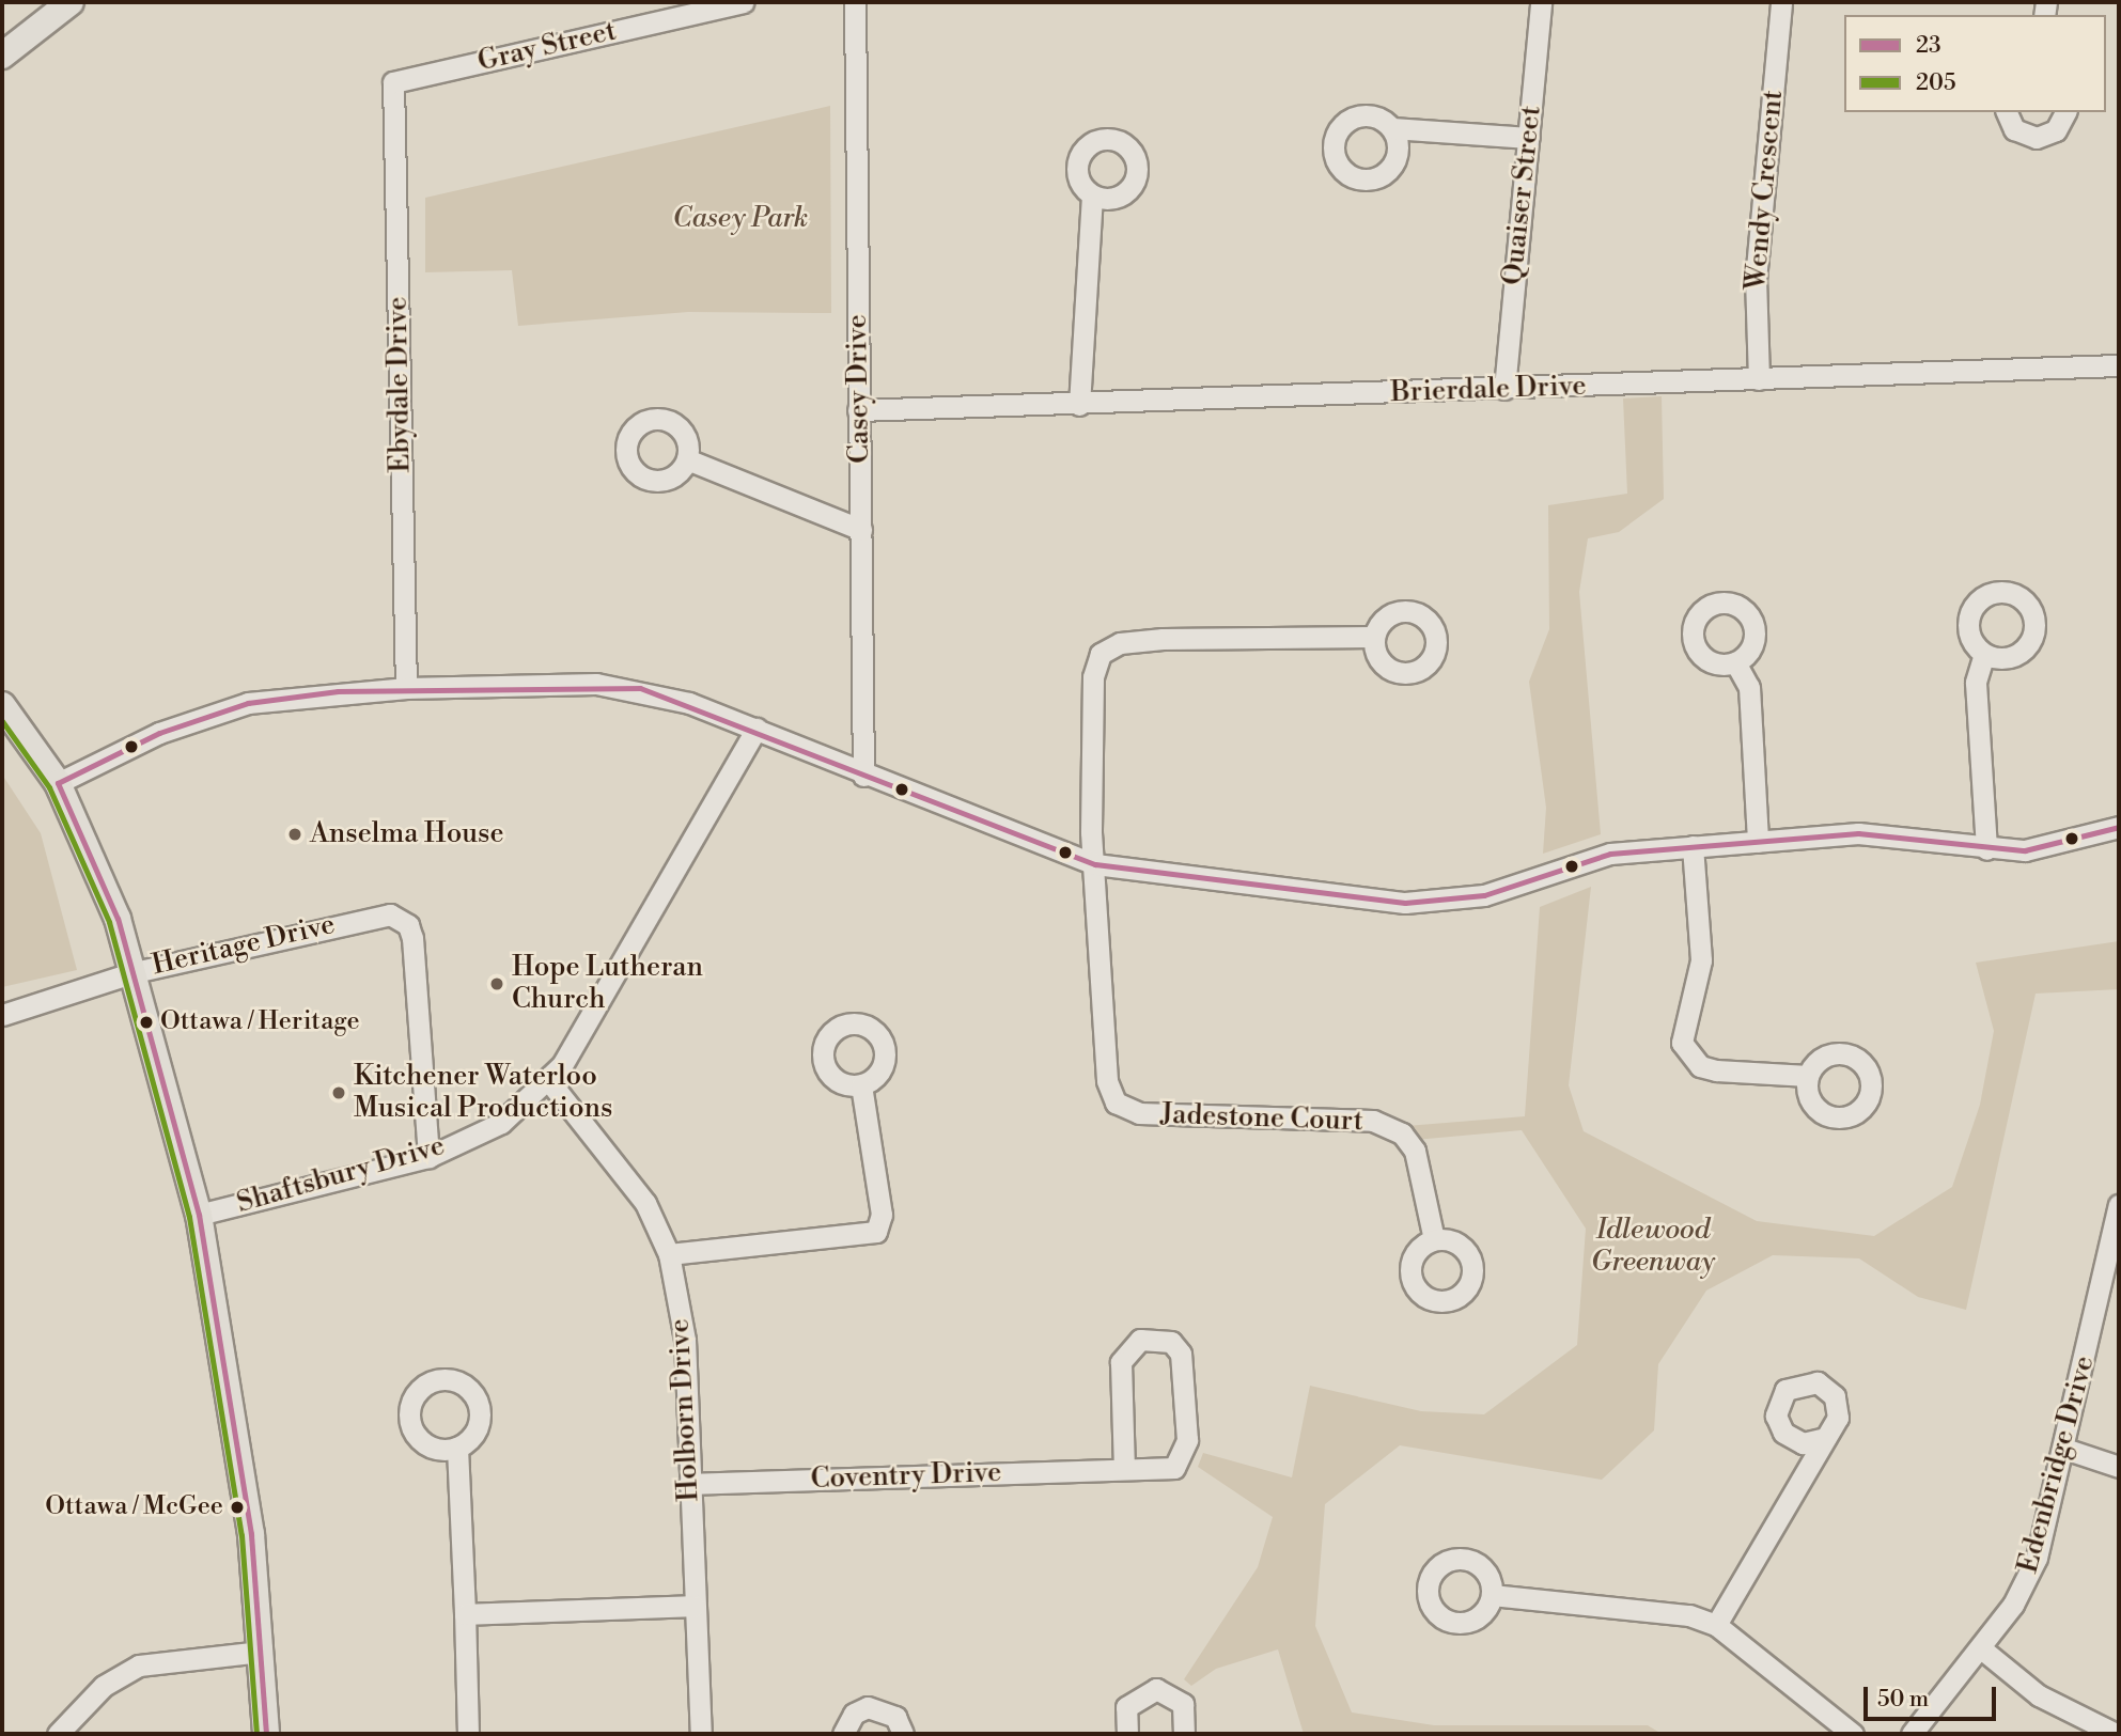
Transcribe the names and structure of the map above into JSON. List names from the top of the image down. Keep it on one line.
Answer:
{"streets":{"street":["Gray Street","Wendy Crescent","Quaiser Street","Ebydale Drive","Casey Drive","Brierdale Drive","Heritage Drive","Jadestone Court","Shaftsbury Drive","Holborn Drive","Edenbridge Drive","Coventry Drive"]},"crossings":[["Gray Street","Ebydale Drive"],["Wendy Crescent","Brierdale Drive"],["Quaiser Street","Brierdale Drive"],["Casey Drive","Brierdale Drive"],["Heritage Drive","Shaftsbury Drive"],["Shaftsbury Drive","Holborn Drive"],["Holborn Drive","Coventry Drive"]],"parks":["Casey Park","Idlewood Greenway"],"places":["Anselma House","Hope Lutheran Church","Ottawa / Heritage","Kitchener Waterloo Musical Productions","Ottawa / McGee"],"lines":["transit line 23","transit line 205"],"legend":["23","205"],"scale_bar":"50 m"}
